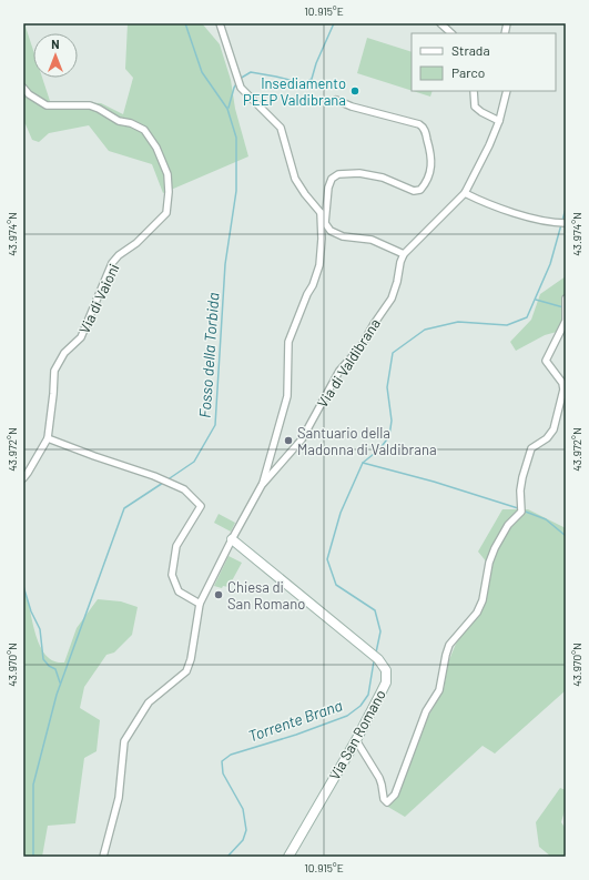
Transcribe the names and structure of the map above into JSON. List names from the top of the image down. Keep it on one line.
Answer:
{"streets":{"street":["Via di Vaioni","Via di Valdibrana","Via San Romano"]},"crossings":[["Via di Valdibrana","Via San Romano"]],"water":["Fosso della Torbida","Torrente Brana"],"places":["Insediamento PEEP Valdibrana","Santuario della Madonna di Valdibrana","Chiesa di San Romano"],"legend":["Strada","Parco"],"north":"top","coordinates":["10.915°E","43.974°N","43.972°N","43.970°N"]}
